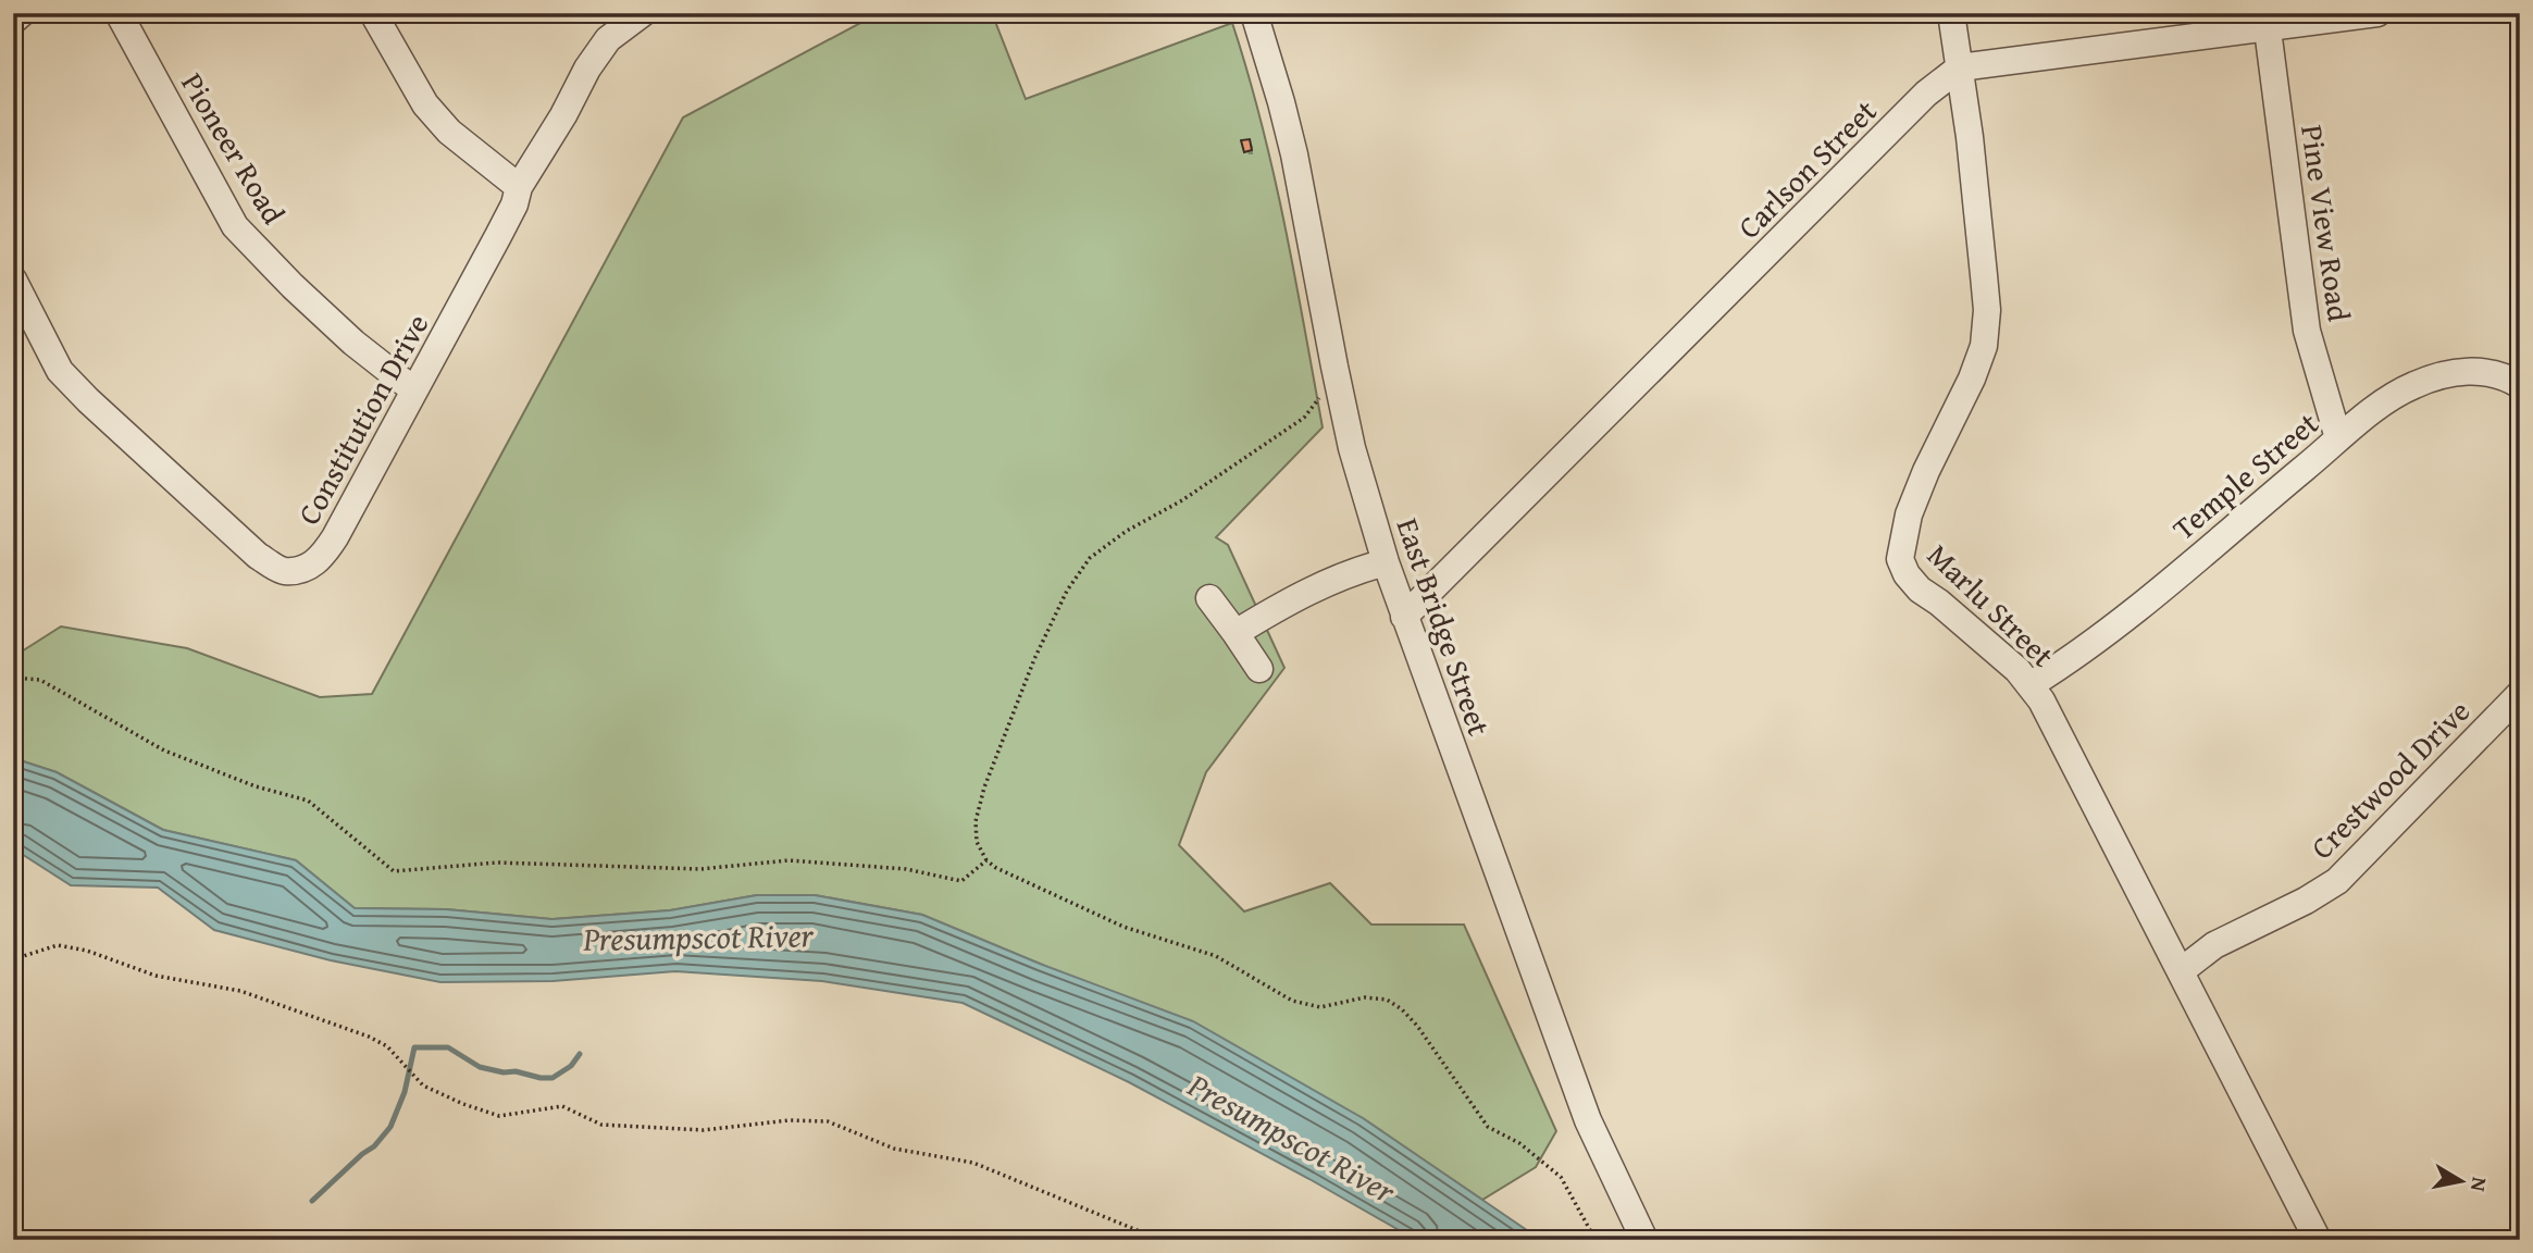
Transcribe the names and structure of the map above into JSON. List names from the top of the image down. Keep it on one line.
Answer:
{"streets":{"street":["Pioneer Road","Carlson Street","Pine View Road","Constitution Drive","Temple Street","Marlu Street","East Bridge Street","Crestwood Drive"]},"crossings":[["Pioneer Road","Constitution Drive"],["Carlson Street","Marlu Street"],["Carlson Street","East Bridge Street"],["Pine View Road","Temple Street"],["Temple Street","Marlu Street"],["Marlu Street","Crestwood Drive"]],"water":["Presumpscot River"],"north":"right"}
